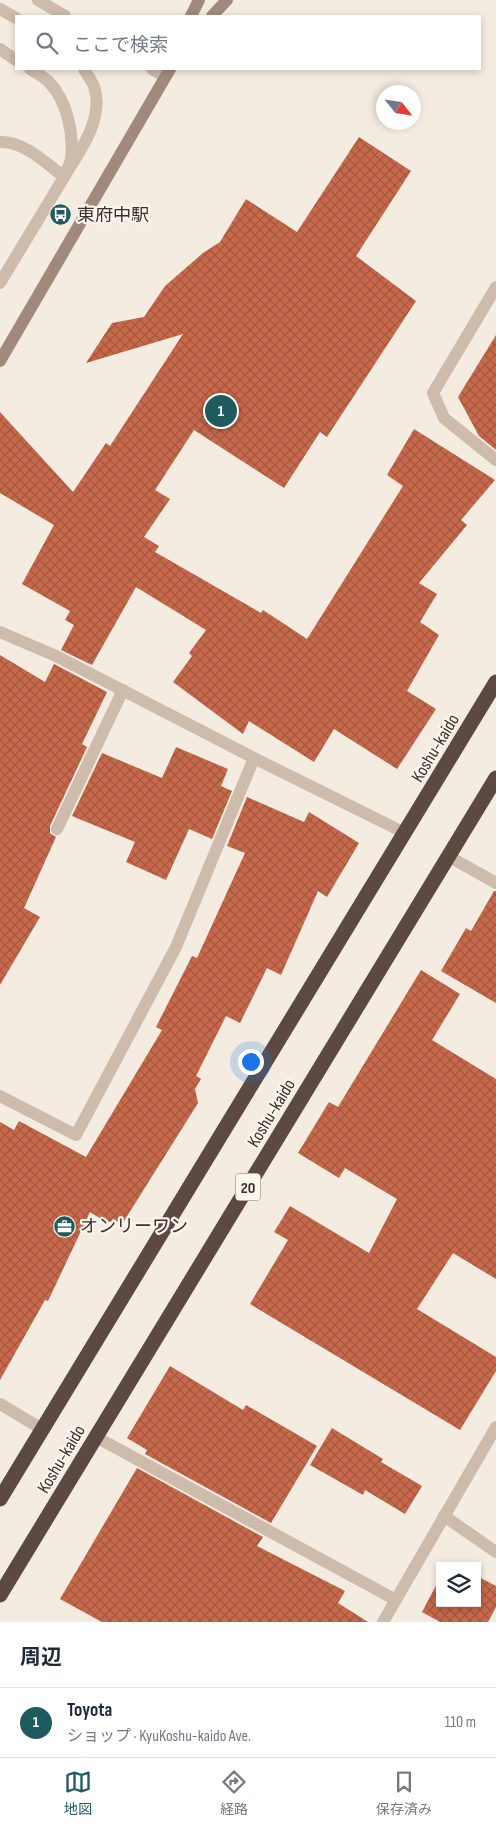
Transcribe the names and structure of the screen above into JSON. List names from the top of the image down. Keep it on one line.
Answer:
{"streets":{"highway":["Koshu-kaido","20"]},"places":{"bus stop":["東府中駅"],"office":["オンリーワン"]},"north":"bottom right","page":{"search":"ここで検索","pins":"1","heading":"周辺","list":[{"mark":"1","name":"Toyota","note":"ショップ · KyuKoshu-kaido Ave.","value":"110 m"}],"nav":["地図","経路","保存済み"]}}
